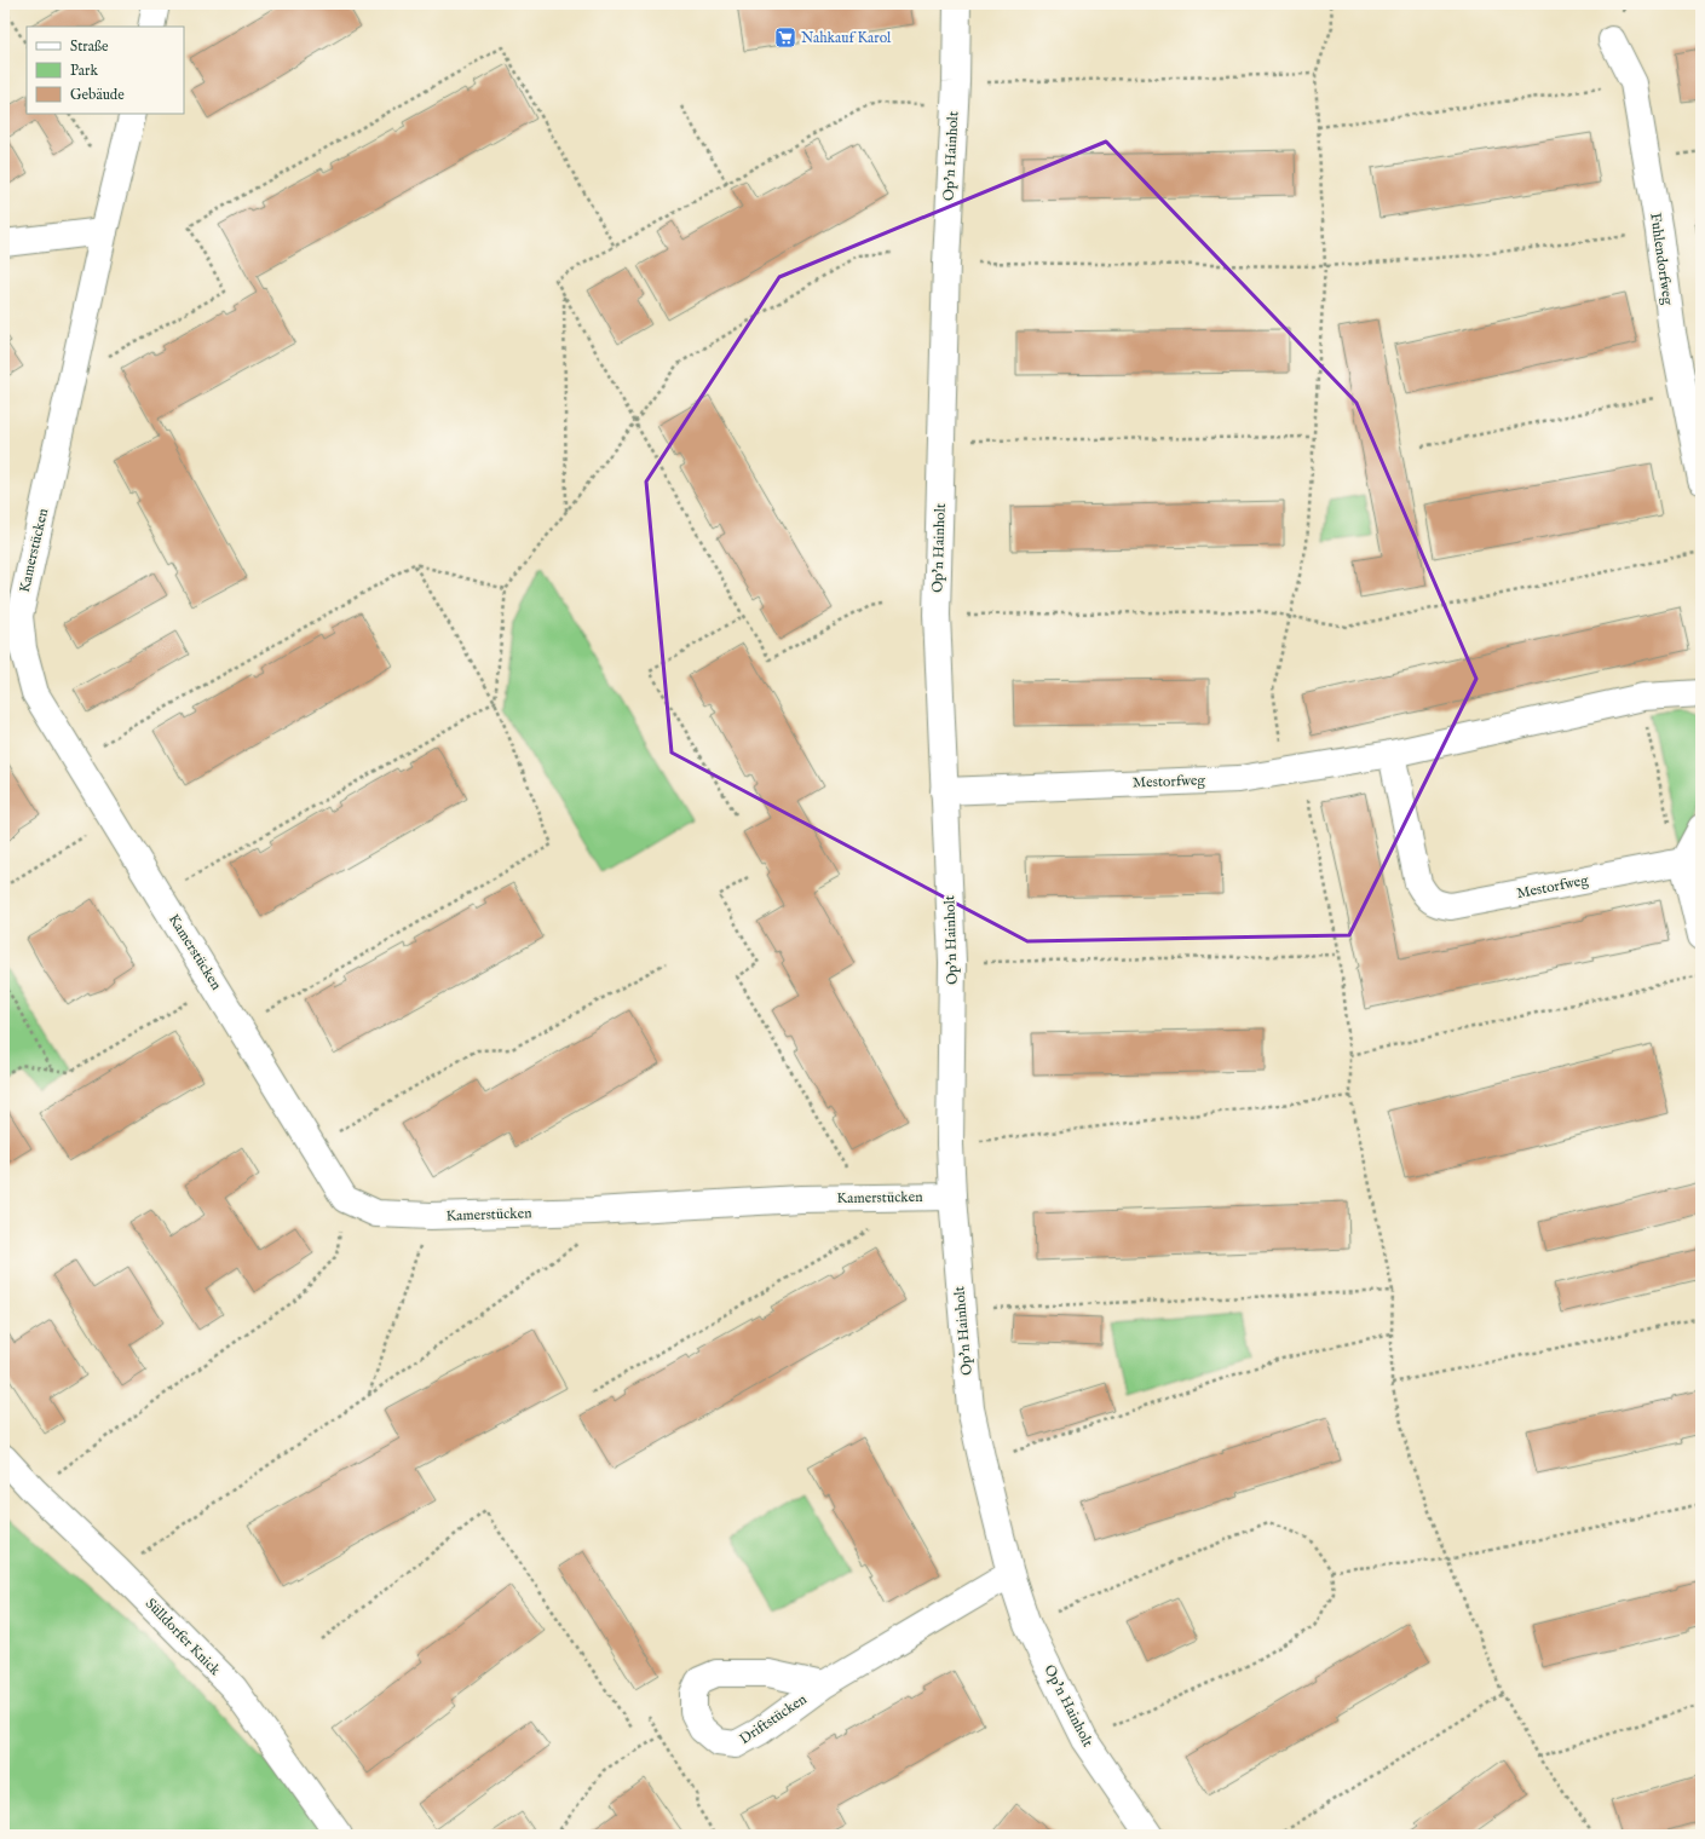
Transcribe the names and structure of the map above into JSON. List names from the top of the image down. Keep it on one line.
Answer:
{"streets":{"street":["Op'n Hainholt","Fuhlendorfweg","Kamerstücken","Mestorfweg","Sülldorfer Knick","Driftstücken"]},"crossings":[["Op'n Hainholt","Kamerstücken"],["Op'n Hainholt","Mestorfweg"],["Op'n Hainholt","Driftstücken"]],"places":{"supermarket":["Nahkauf Karol"]},"legend":["Straße","Park","Gebäude"]}
